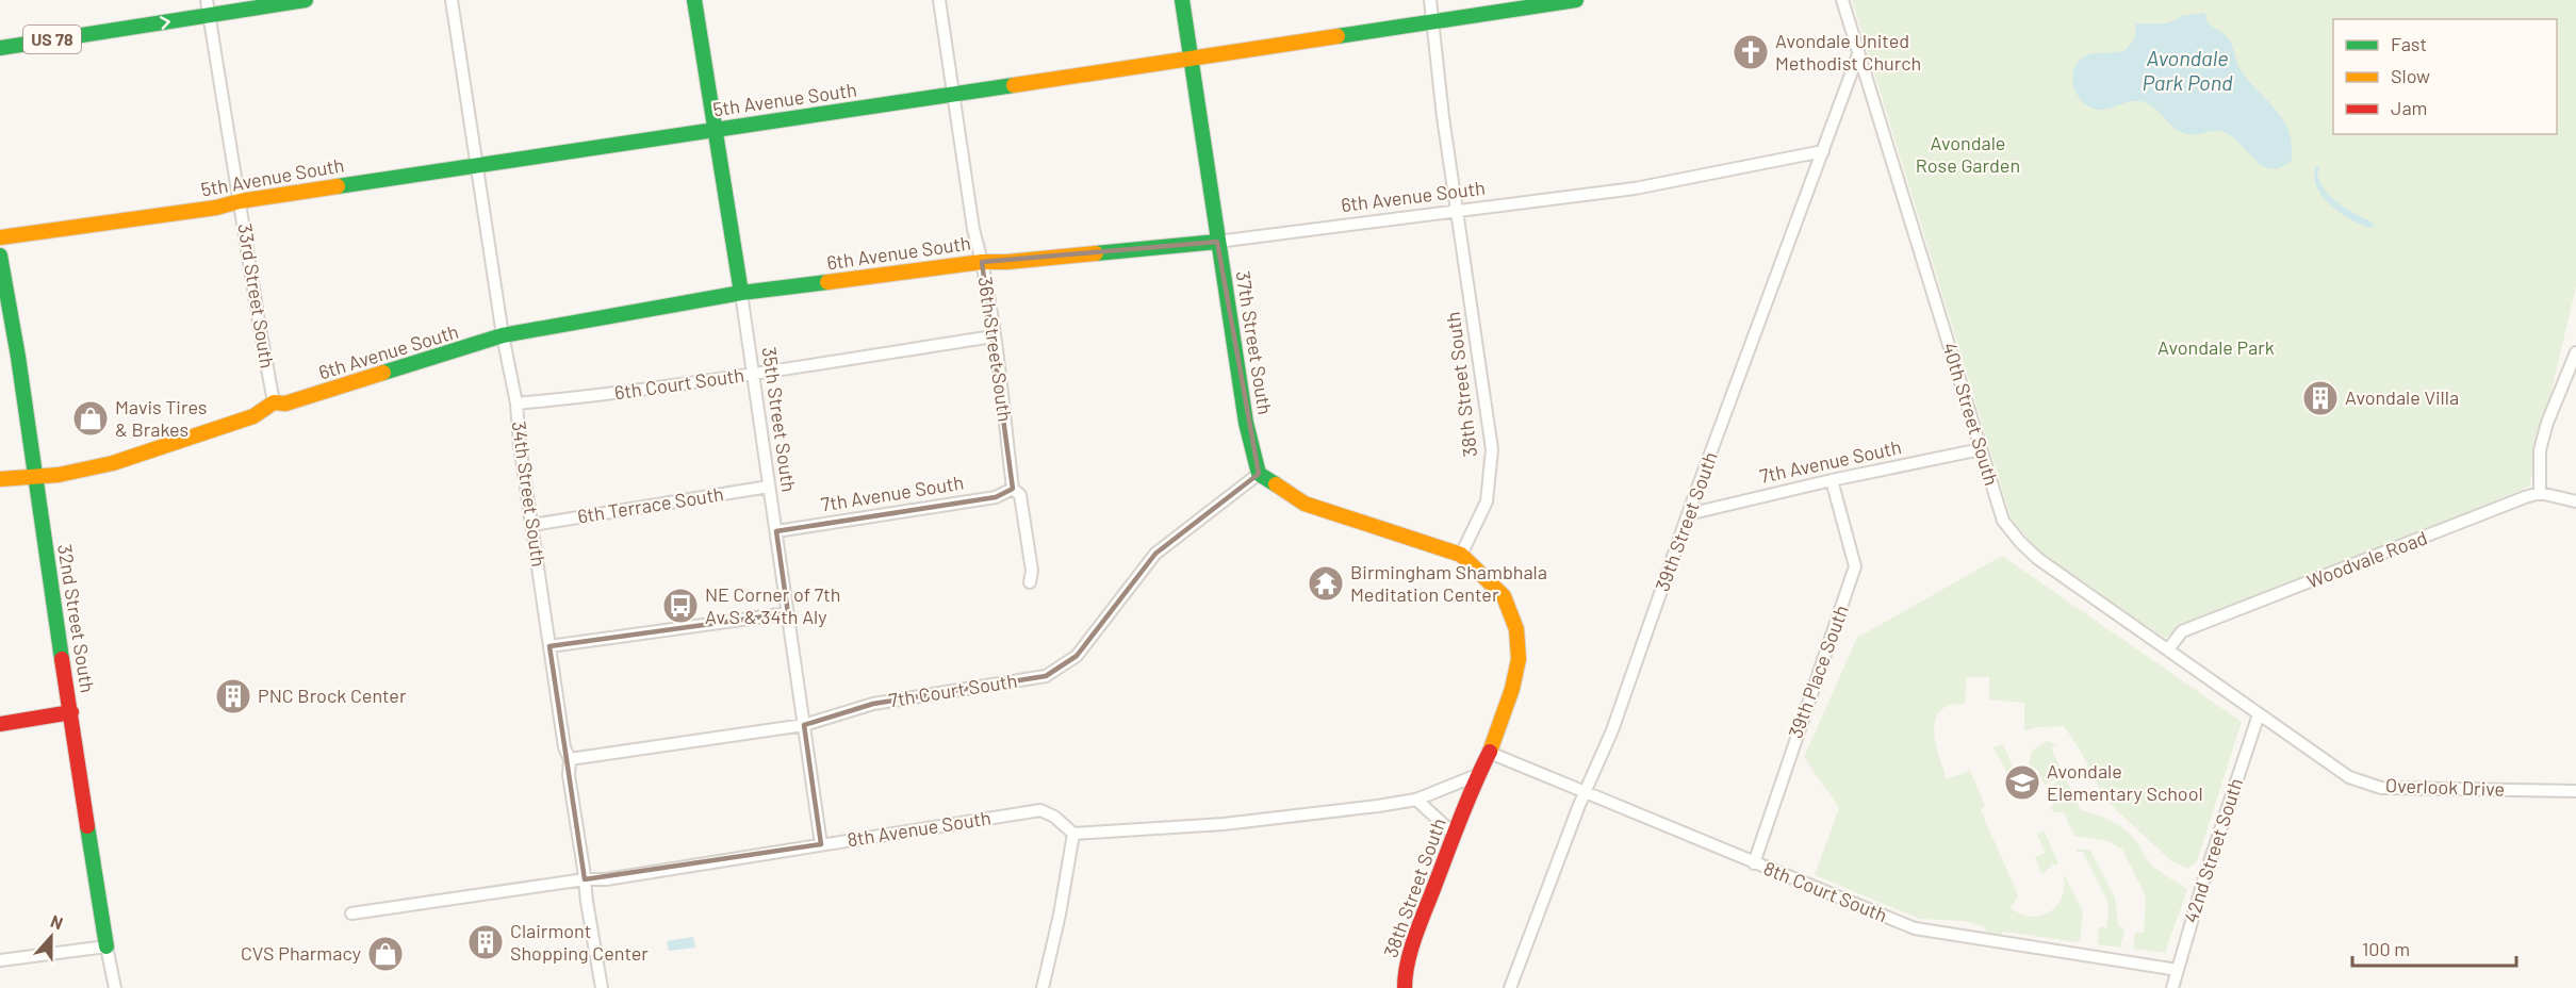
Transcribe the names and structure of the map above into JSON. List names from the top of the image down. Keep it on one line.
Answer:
{"streets":{"street":["US 78","5th Avenue South","6th Avenue South","33rd Street South","37th Street South","36th Street South","6th Court South","38th Street South","40th Street South","35th Street South","7th Avenue South","34th Street South","6th Terrace South","39th Street South","Woodvale Road","32nd Street South","39th Place South","7th Court South","Overlook Drive","8th Avenue South","42nd Street South","8th Court South"]},"crossings":[["US 78","33rd Street South"],["5th Avenue South","33rd Street South"],["5th Avenue South","37th Street South"],["5th Avenue South","36th Street South"],["5th Avenue South","38th Street South"],["5th Avenue South","35th Street South"],["5th Avenue South","34th Street South"],["6th Avenue South","33rd Street South"],["6th Avenue South","37th Street South"],["6th Avenue South","36th Street South"],["6th Avenue South","38th Street South"],["6th Avenue South","35th Street South"],["6th Avenue South","34th Street South"],["6th Avenue South","39th Street South"],["6th Avenue South","32nd Street South"],["37th Street South","7th Court South"],["36th Street South","6th Court South"],["36th Street South","7th Avenue South"],["6th Court South","35th Street South"],["6th Court South","34th Street South"],["38th Street South","8th Court South"],["40th Street South","7th Avenue South"],["40th Street South","39th Street South"],["40th Street South","Woodvale Road"],["40th Street South","Overlook Drive"],["40th Street South","42nd Street South"],["35th Street South","7th Avenue South"],["35th Street South","6th Terrace South"],["35th Street South","7th Court South"],["35th Street South","8th Avenue South"],["7th Avenue South","39th Street South"],["7th Avenue South","39th Place South"],["34th Street South","6th Terrace South"],["34th Street South","7th Court South"],["34th Street South","8th Avenue South"],["39th Street South","8th Court South"],["39th Place South","8th Court South"],["Overlook Drive","42nd Street South"],["42nd Street South","8th Court South"]],"water":["Avondale Park Pond"],"parks":["Avondale Rose Garden","Avondale Park"],"places":{"church":["Avondale United Methodist Church"],"building":["Avondale Villa","PNC Brock Center","Clairmont Shopping Center"],"shop":["Mavis Tires & Brakes","CVS Pharmacy"],"temple":["Birmingham Shambhala Meditation Center"],"bus stop":["NE Corner of 7th Av S & 34th Aly"],"school or university":["Avondale Elementary School"]},"legend":["Fast","Slow","Jam"],"scale_bar":"100 m","north":"top"}
